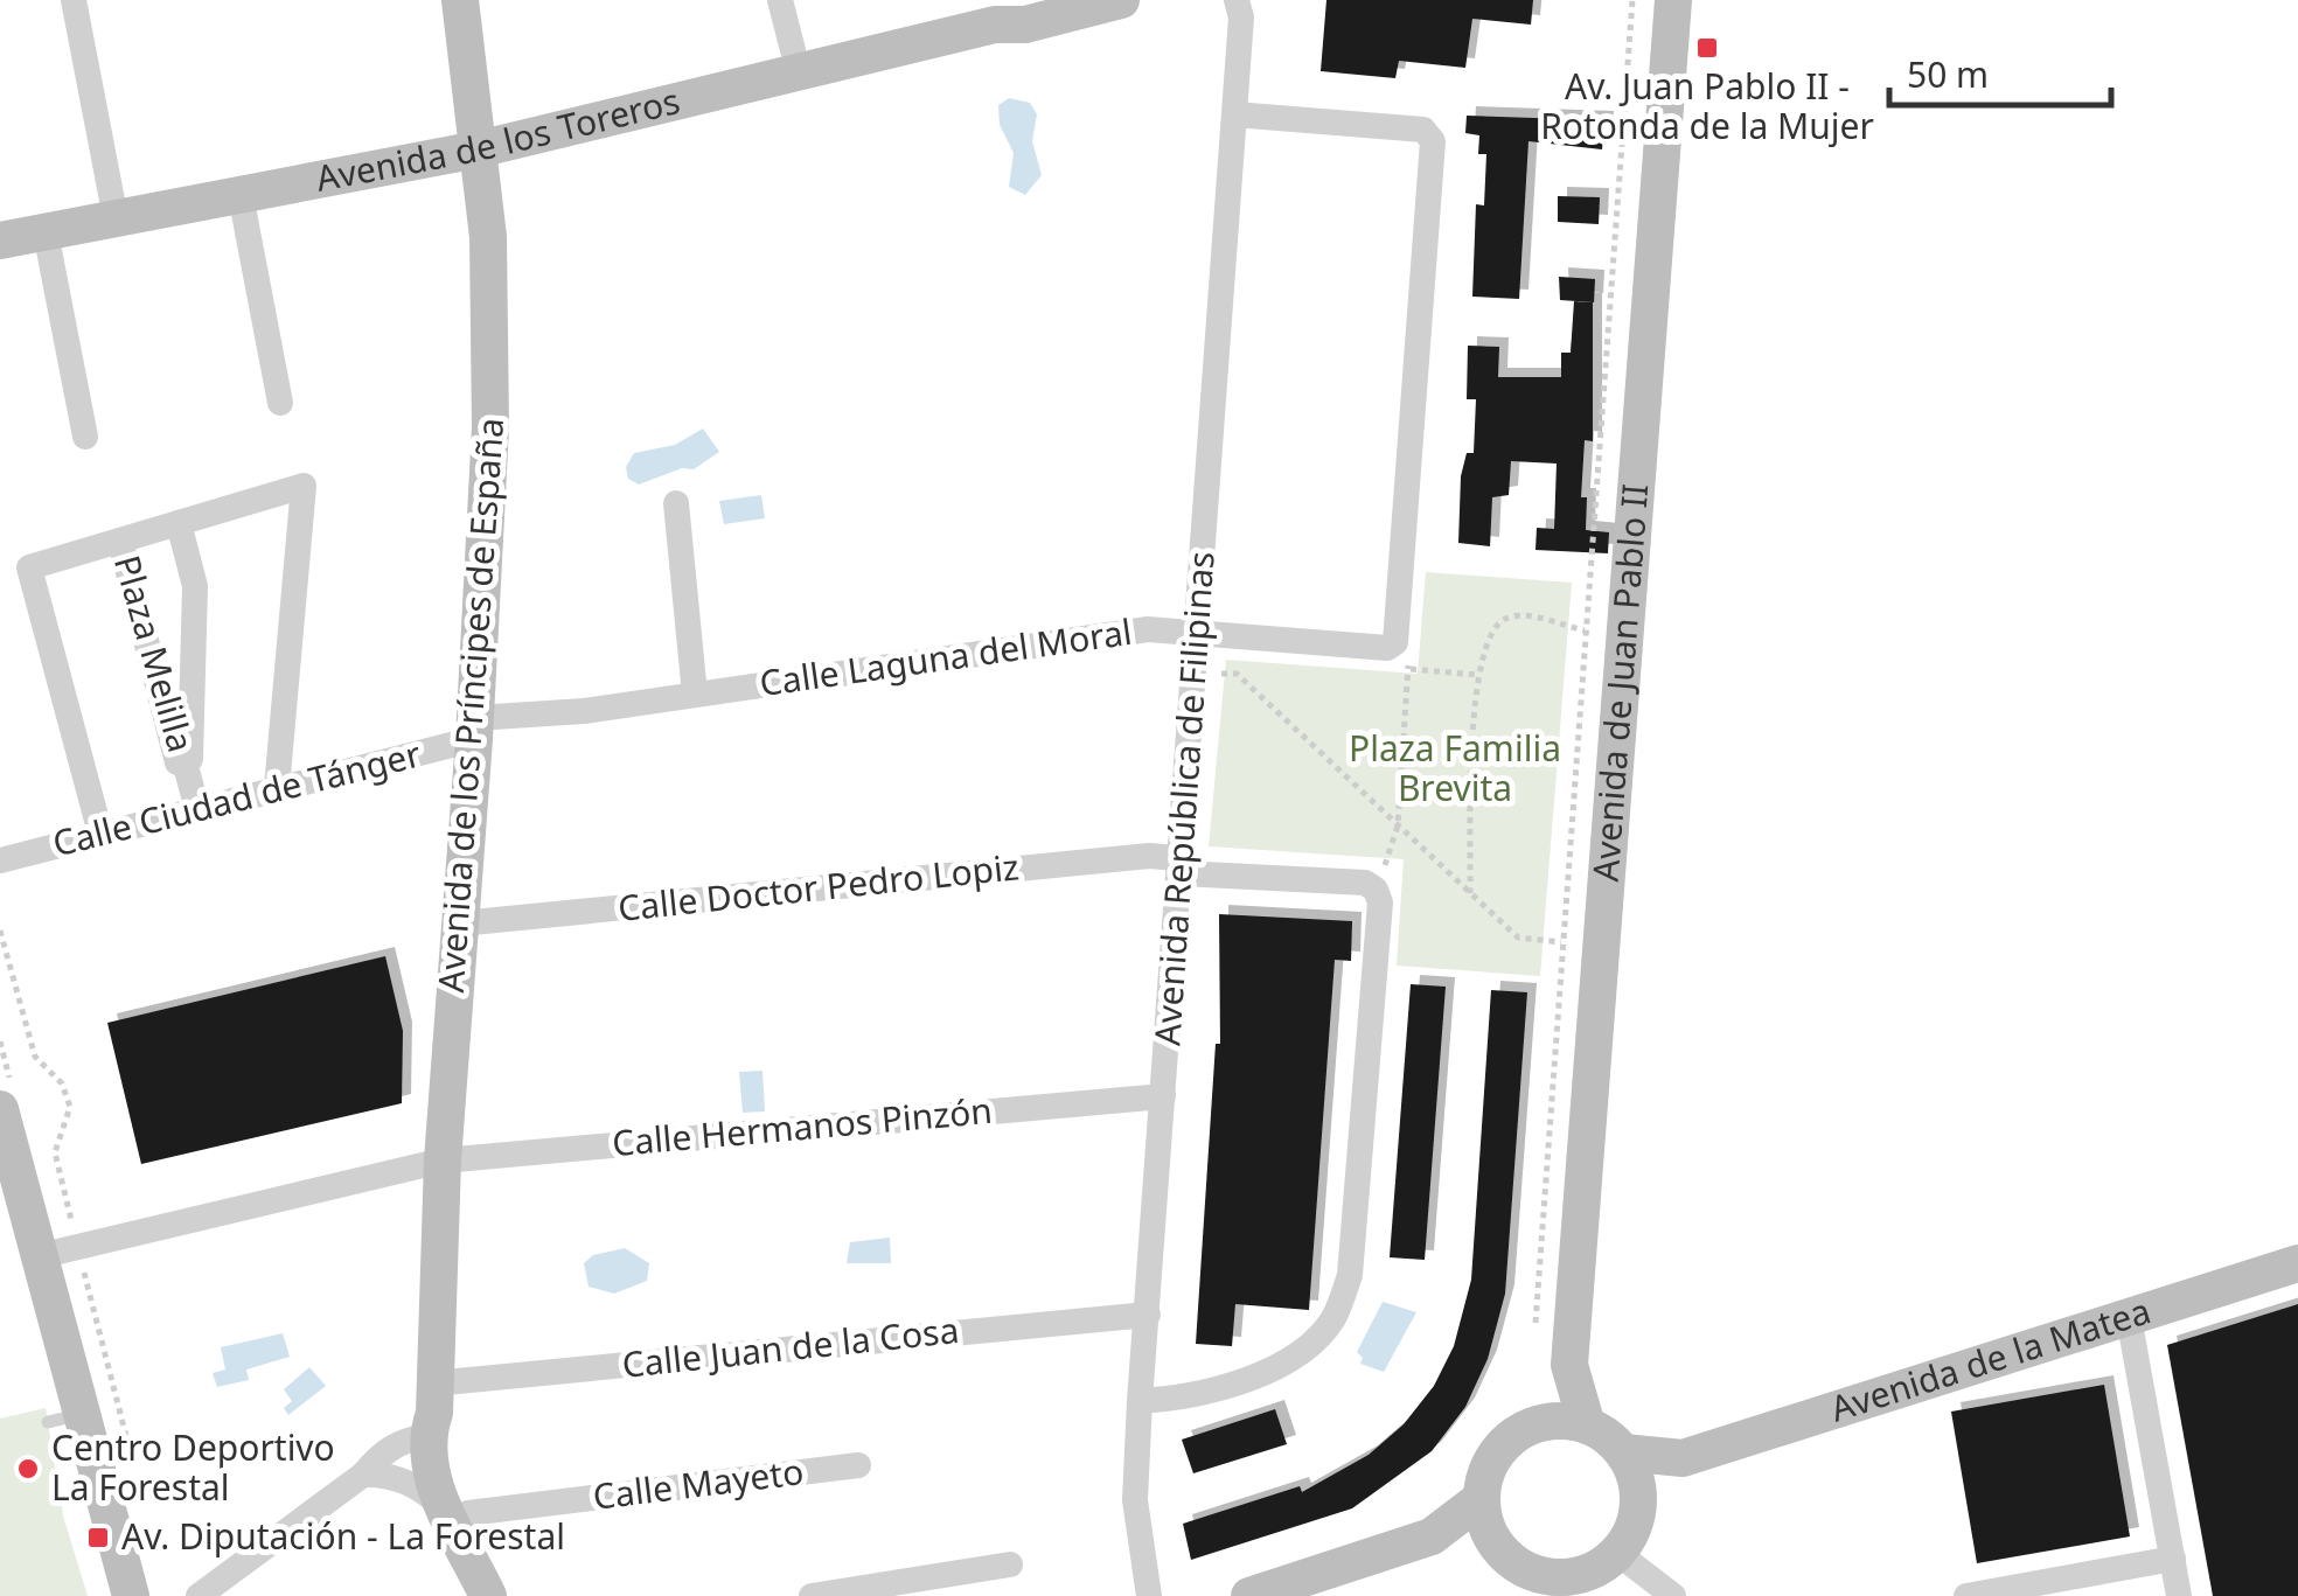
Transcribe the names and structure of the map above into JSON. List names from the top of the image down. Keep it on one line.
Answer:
{"streets":{"street":["Avenida de los Toreros","Plaza Melilla","Calle Laguna del Moral","Avenida de Juan Pablo II","Avenida de los Príncipes de España","Avenida República de Filipinas","Calle Ciudad de Tánger","Calle Doctor Pedro Lopiz","Calle Hermanos Pinzón","Calle Juan de la Cosa","Avenida de la Matea","Calle Mayeto"]},"crossings":[["Avenida de los Toreros","Avenida de los Príncipes de España"],["Plaza Melilla","Calle Ciudad de Tánger"],["Calle Laguna del Moral","Avenida de los Príncipes de España"],["Calle Laguna del Moral","Avenida República de Filipinas"],["Calle Laguna del Moral","Calle Ciudad de Tánger"],["Avenida de Juan Pablo II","Avenida de la Matea"],["Avenida de los Príncipes de España","Calle Ciudad de Tánger"],["Avenida de los Príncipes de España","Calle Doctor Pedro Lopiz"],["Avenida de los Príncipes de España","Calle Hermanos Pinzón"],["Avenida de los Príncipes de España","Calle Juan de la Cosa"],["Avenida de los Príncipes de España","Calle Mayeto"],["Avenida República de Filipinas","Calle Doctor Pedro Lopiz"],["Avenida República de Filipinas","Calle Hermanos Pinzón"],["Avenida República de Filipinas","Calle Juan de la Cosa"]],"parks":["Plaza Familia Brevita"],"places":{"transit":["Av. Juan Pablo II - Rotonda de la Mujer","Av. Diputación - La Forestal"],"other":["Centro Deportivo La Forestal"]},"scale_bar":"50 m"}
